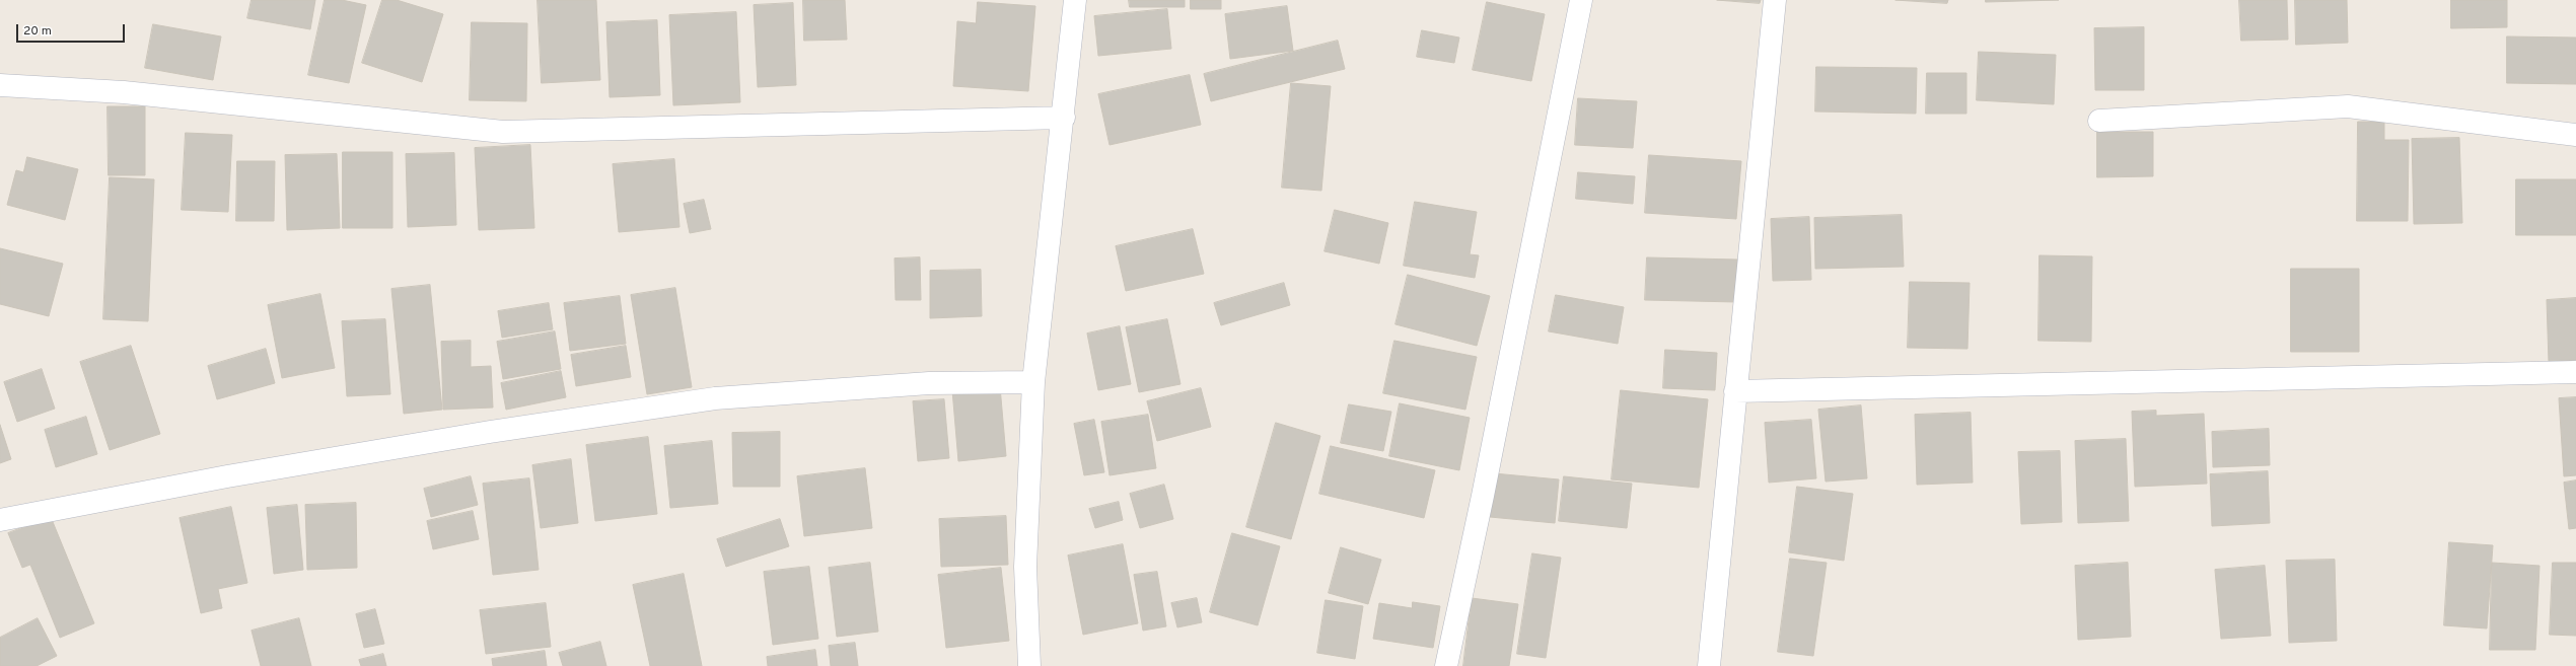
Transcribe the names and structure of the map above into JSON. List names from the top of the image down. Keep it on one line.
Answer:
{"scale_bar":"20 m"}
